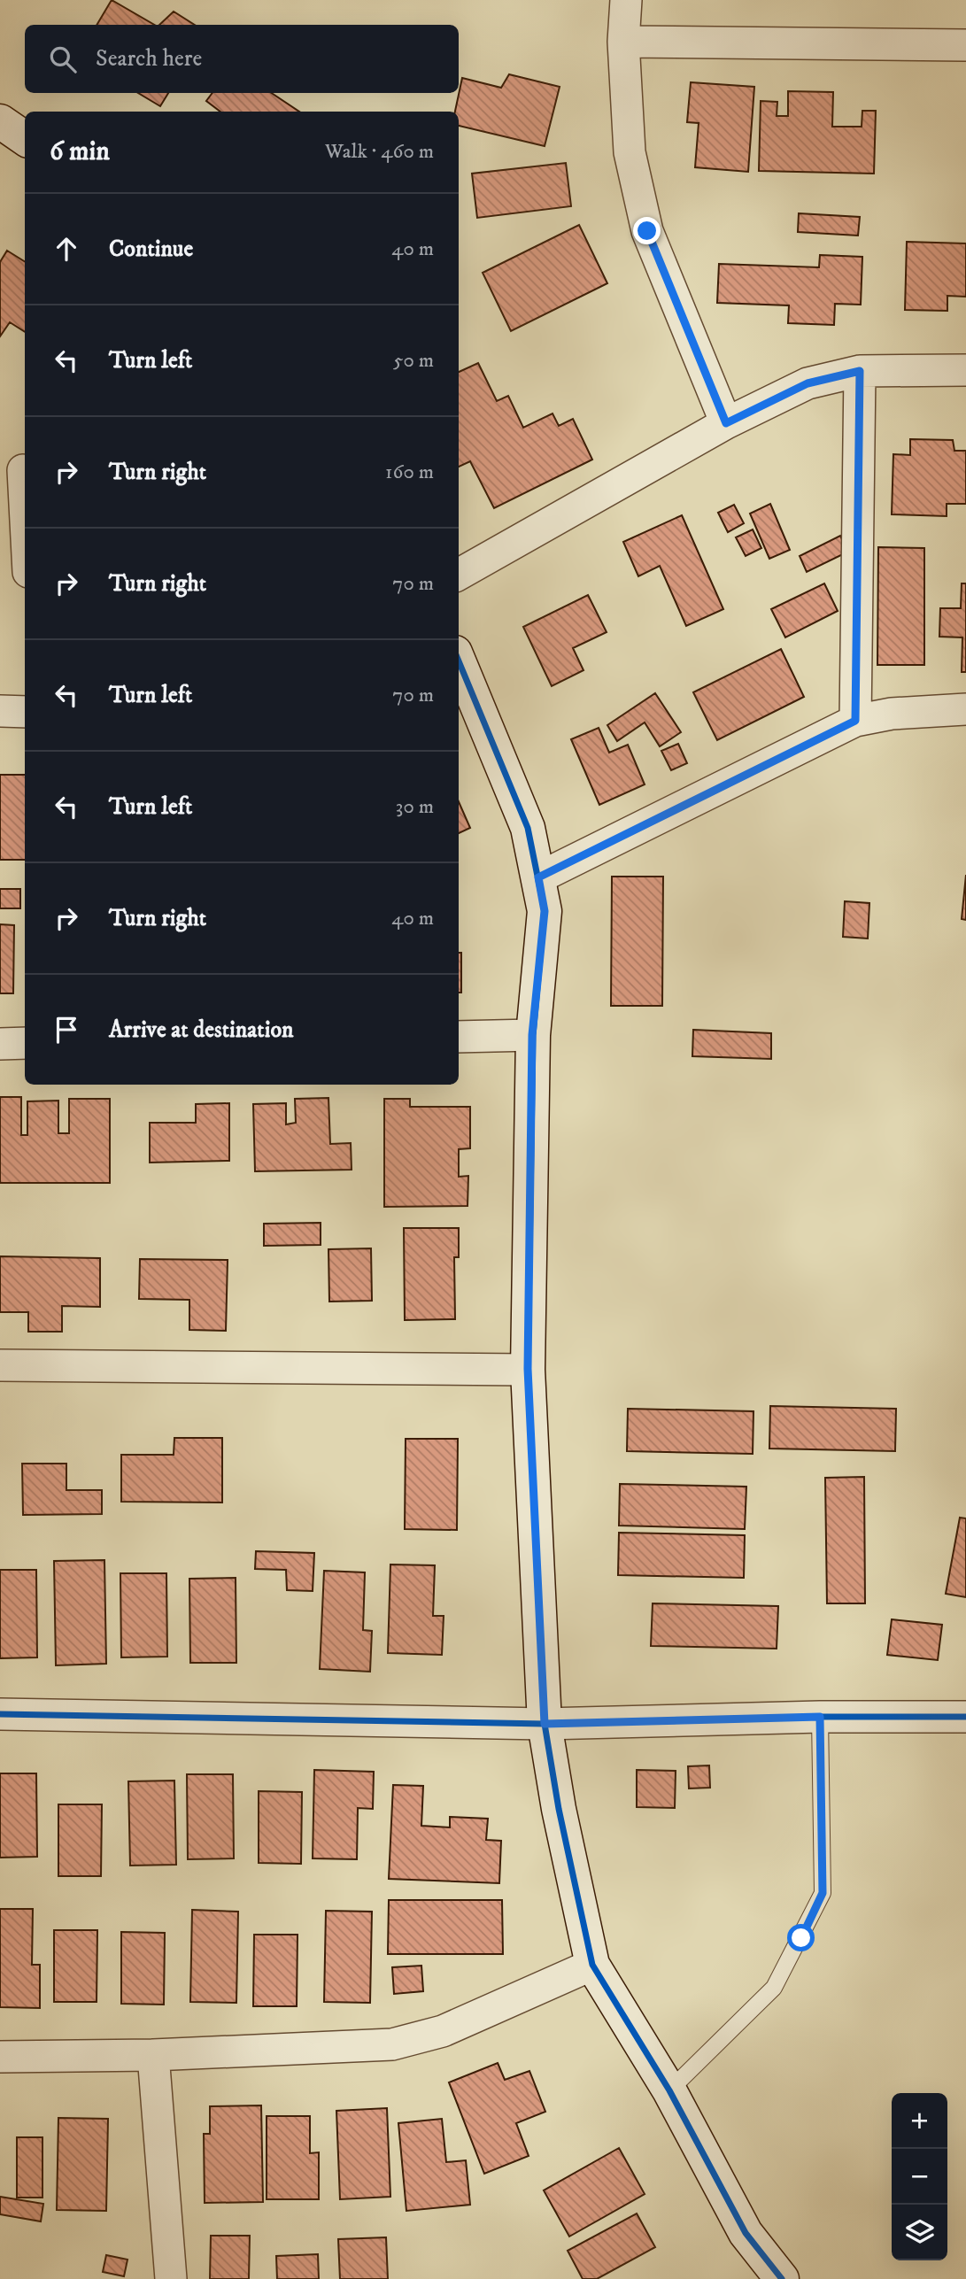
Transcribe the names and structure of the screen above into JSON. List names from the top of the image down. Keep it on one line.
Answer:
{"page":{"search":"Search here","heading":["6 min","Walk · 460 m"],"list":[["Continue","40 m"],["Turn left","50 m"],["Turn right","160 m"],["Turn right","70 m"],["Turn left","70 m"],["Turn left","30 m"],["Turn right","40 m"],"Arrive at destination"],"map_buttons":["+","−"]}}
